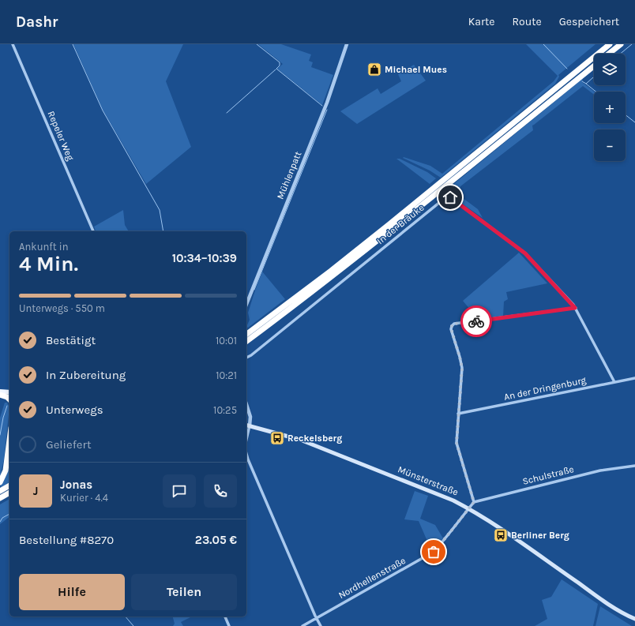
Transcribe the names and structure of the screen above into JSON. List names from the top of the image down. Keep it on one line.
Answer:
{"streets":{"main road":["Münsterstraße"],"street":["Repeler Weg","Mühlenpatt","In der Bräuke","An der Dringenburg","Schulstraße","Nordhellenstraße"]},"crossings":[["In der Bräuke","An der Dringenburg"],["Münsterstraße","Nordhellenstraße"]],"places":{"shop":["Michael Mues"],"bus stop":["Reckelsberg","Berliner Berg"]},"page":{"header":"Dashr","nav":["Karte","Route","Gespeichert"],"map_buttons":["+","−"],"heading":["4 Min.","Ankunft in","10:34–10:39"],"panel":["Jonas","Kurier · 4.4","Bestellung #8270","23.05 €"],"bar":"Unterwegs · 550 m","list":[["Bestätigt","10:01"],["In Zubereitung","10:21"],["Unterwegs","10:25"],"Geliefert"],"round":"J","buttons":["Hilfe","Teilen"]}}
